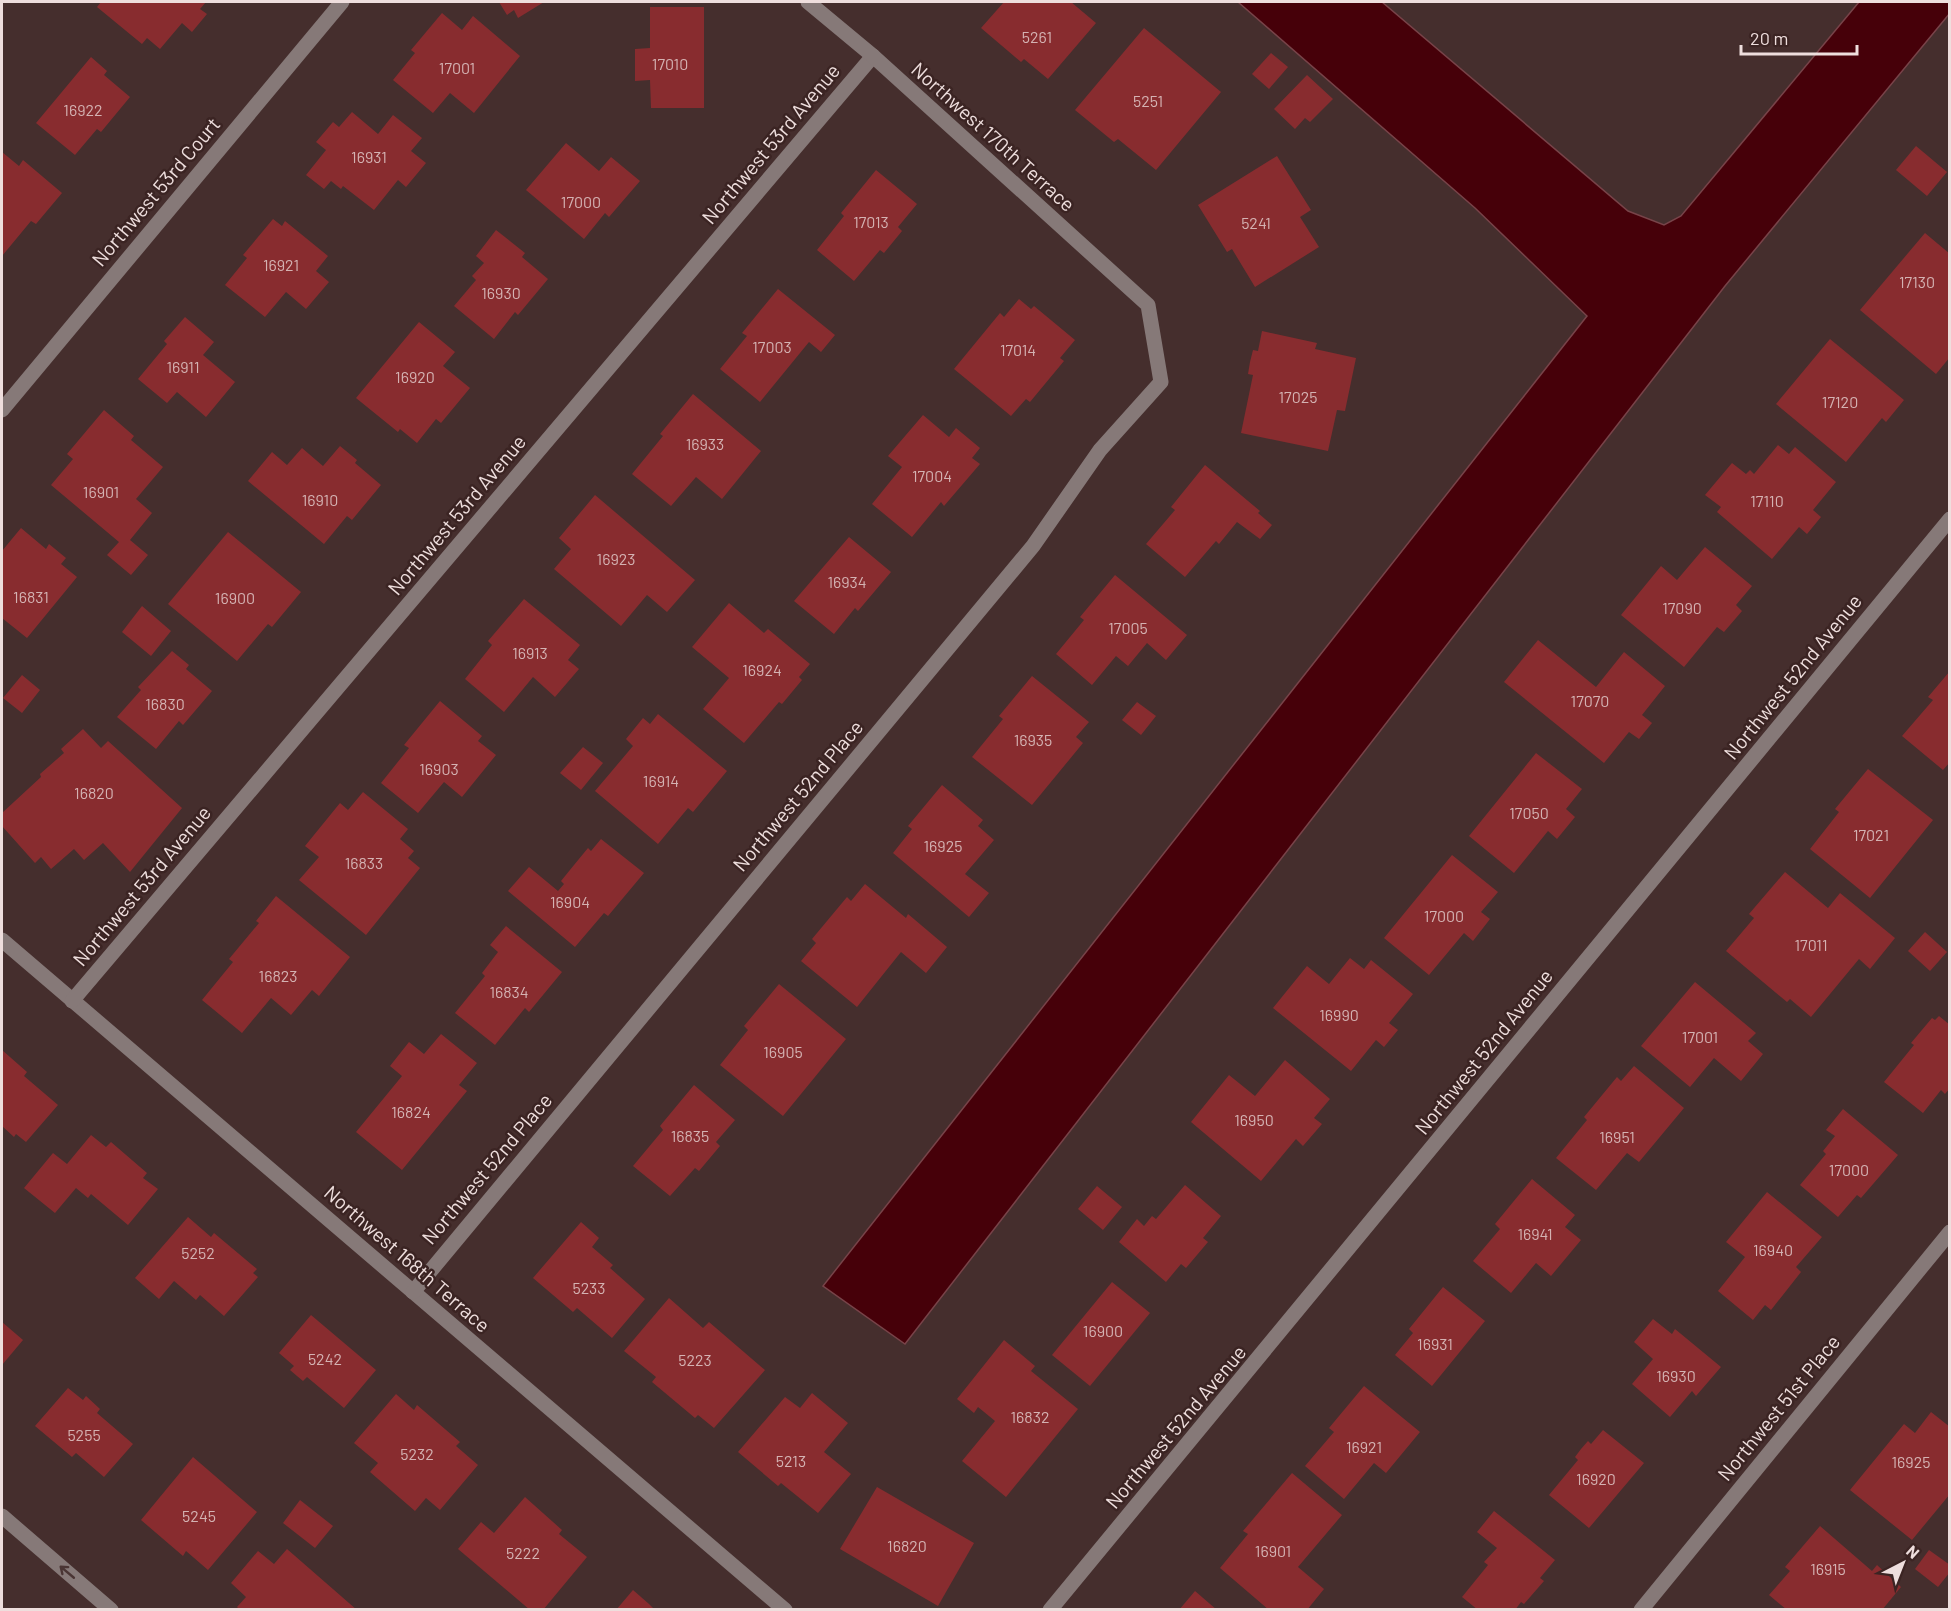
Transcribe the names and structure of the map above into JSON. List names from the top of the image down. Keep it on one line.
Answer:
{"streets":{"street":["Northwest 170th Terrace","Northwest 53rd Avenue","Northwest 53rd Court","Northwest 52nd Avenue","Northwest 52nd Place","Northwest 168th Terrace","Northwest 51st Place"]},"crossings":[["Northwest 170th Terrace","Northwest 53rd Avenue"],["Northwest 170th Terrace","Northwest 52nd Place"],["Northwest 53rd Avenue","Northwest 168th Terrace"],["Northwest 52nd Place","Northwest 168th Terrace"]],"house_numbers":["5261","17010","17001","5251","16922","16931","17000","17013","5241","16921","17130","16930","17003","17014","16911","16920","17025","17120","16933","17004","16901","16910","17110","16923","16934","16831","16900","17090","17005","16913","16924","17070","16830","16935","16903","16914","16820","17050","17021","16925","16833","16904","17000","17011","16823","16834","16990","17001","16905","16824","16950","16835","16951","17000","16941","16940","5252","5233","16900","16931","5242","5223","16930","16832","5255","16921","5232","5213","16925","16920","5245","16820","16901","5222","16915"],"scale_bar":"20 m","north":"top right"}
